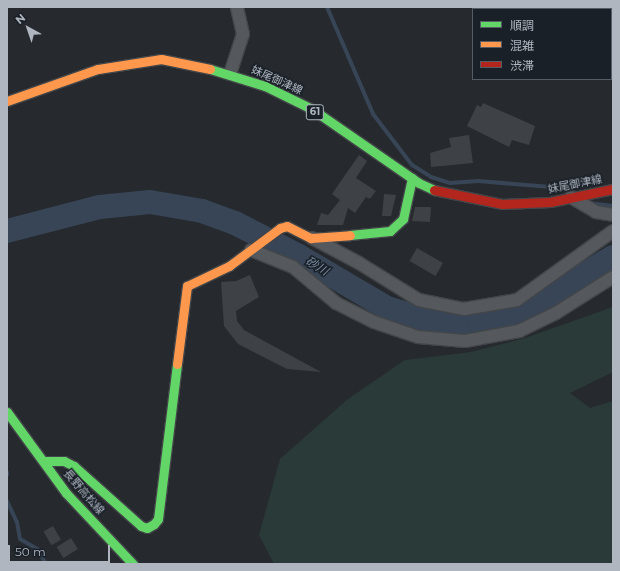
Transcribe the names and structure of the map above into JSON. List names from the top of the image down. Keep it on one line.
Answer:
{"streets":{"main road":["妹尾御津線","61","長野高松線"]},"water":["砂川"],"legend":["順調","混雑","渋滞"],"scale_bar":"50 m","north":"top left"}
